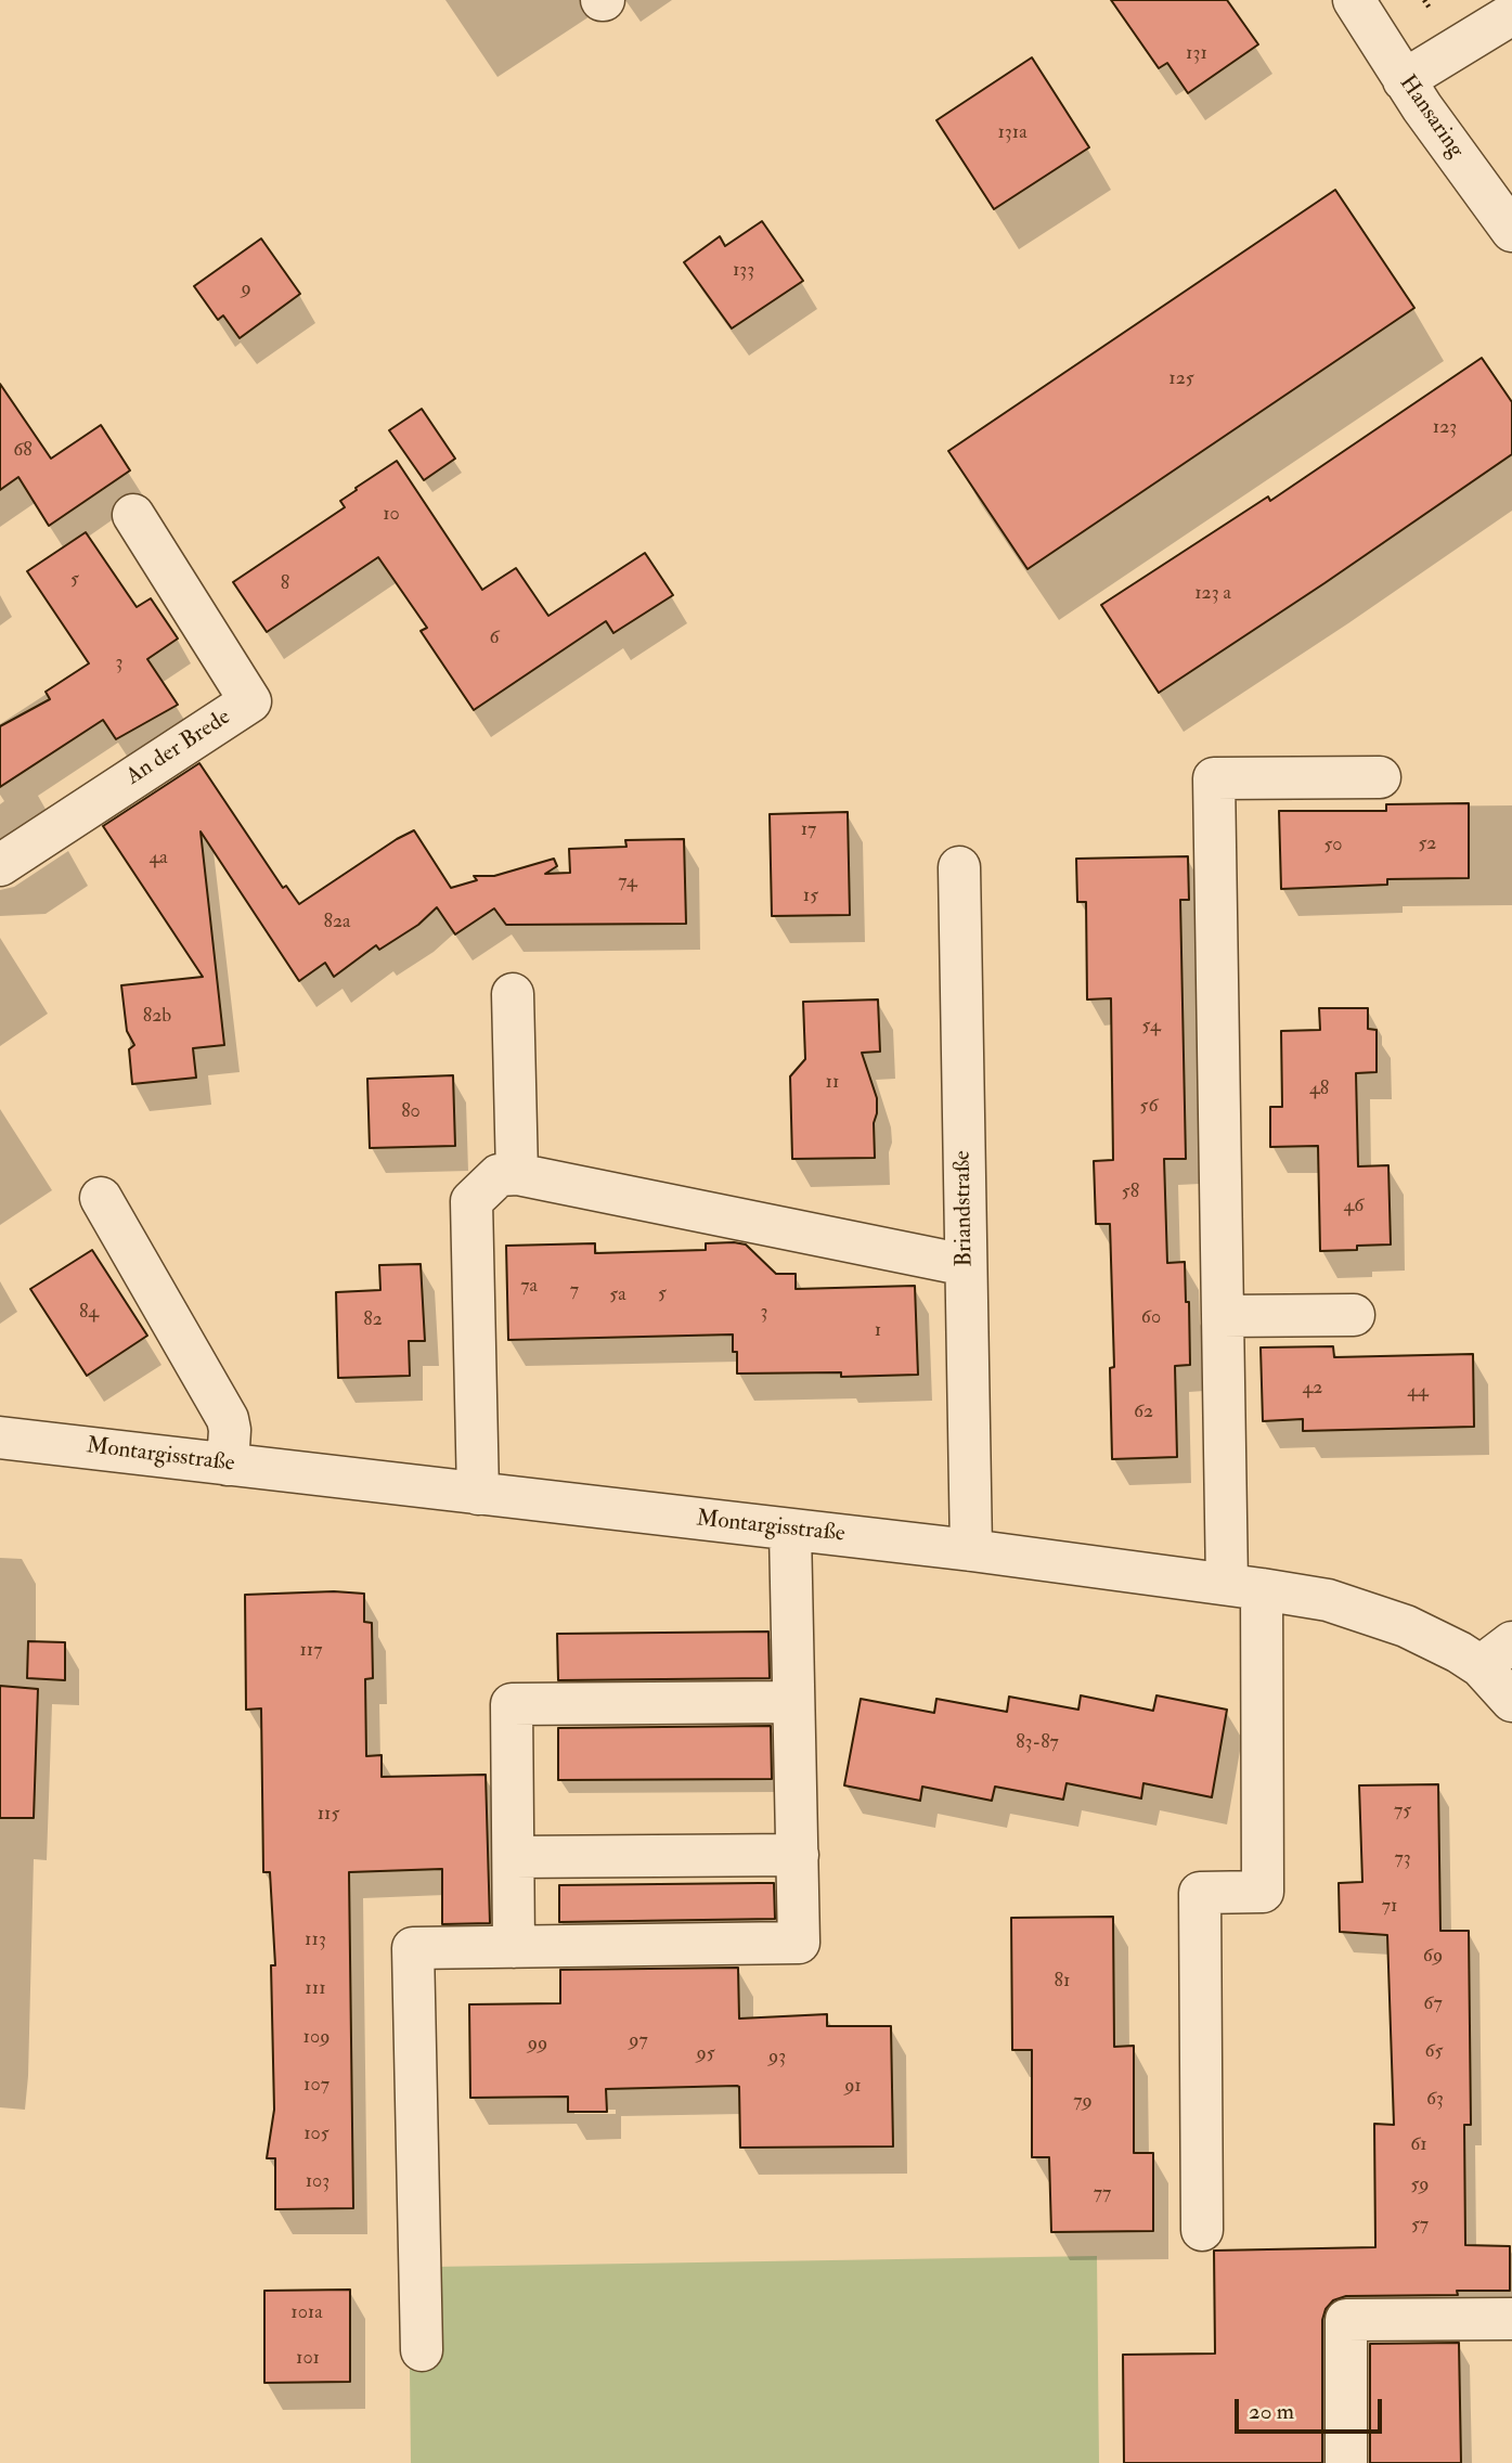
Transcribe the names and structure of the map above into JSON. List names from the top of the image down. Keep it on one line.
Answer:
{"streets":{"street":["Hansaring","An der Brede","Briandstraße","Montargisstraße"]},"crossings":[["Briandstraße","Montargisstraße"]],"house_numbers":["131","131a","133","9","125","123","68","10","5","8","123 a","6","3","17","52","50","4a","74","15","82a","82b","54","11","48","56","80","58","46","7a","7","5","5a","84","3","60","82","1","42","44","62","117","83-87","75","115","73","71","113","69","81","111","67","109","97","99","65","95","93","107","91","63","79","105","61","103","59","77","57","101a","101"],"scale_bar":"20 m"}
